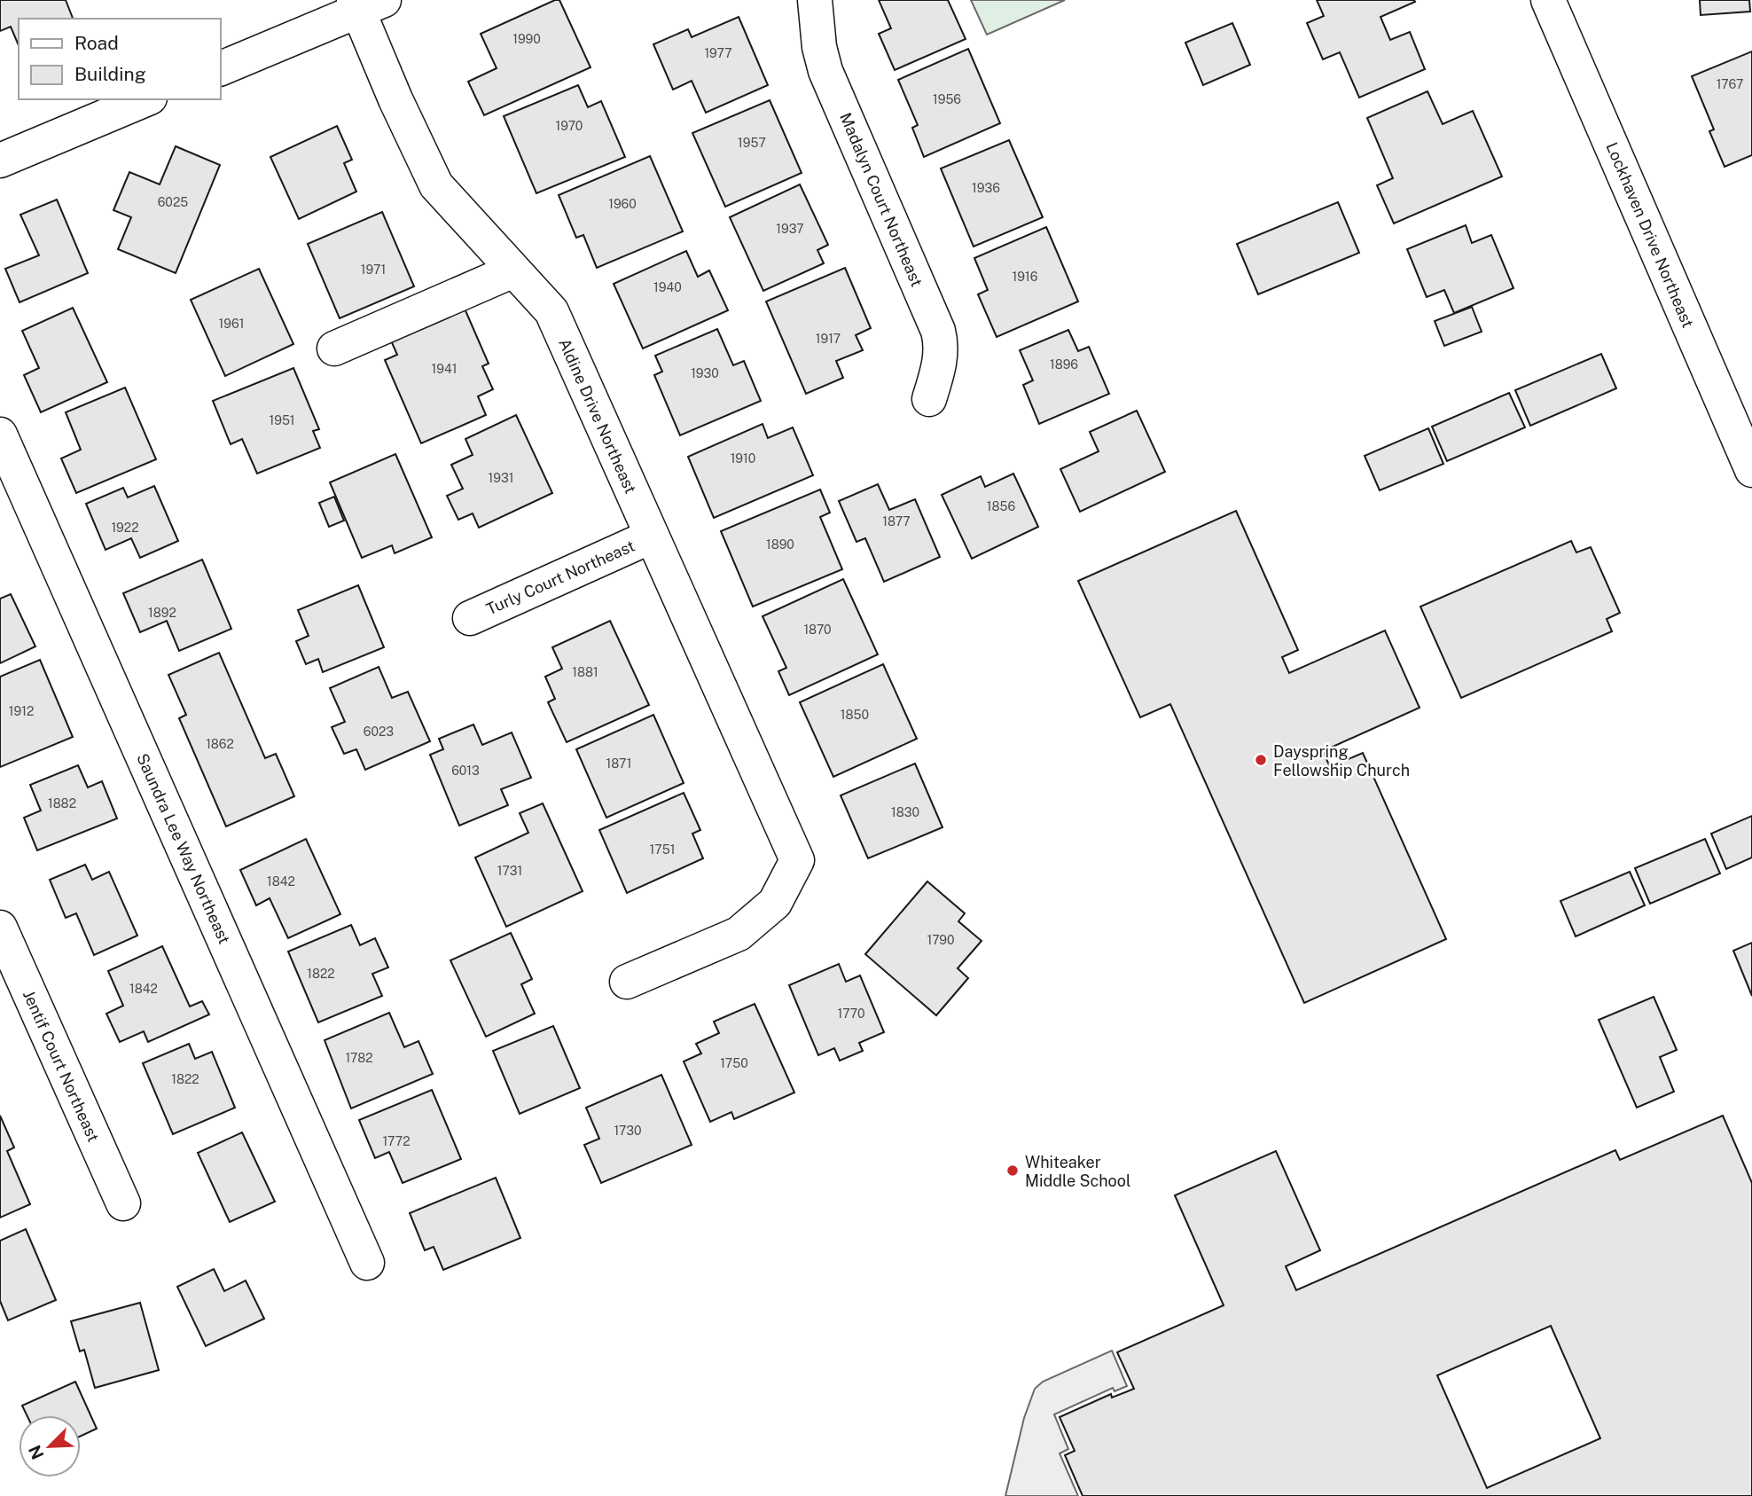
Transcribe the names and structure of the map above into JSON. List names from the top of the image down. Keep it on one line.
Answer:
{"streets":{"street":["Madalyn Court Northeast","Lockhaven Drive Northeast","Aldine Drive Northeast","Turly Court Northeast","Saundra Lee Way Northeast","Jentif Court Northeast"]},"crossings":[["Aldine Drive Northeast","Turly Court Northeast"]],"places":["Dayspring Fellowship Church","Whiteaker Middle School"],"house_numbers":["1990","1977","1767","1956","1970","1957","1936","6025","1960","1937","1971","1916","1940","1961","1917","1896","1941","1930","1951","1910","1931","1856","1877","1922","1890","1892","1870","1881","1912","1850","6023","1862","1871","6013","1882","1830","1751","1731","1842","1790","1822","1842","1770","1782","1750","1822","1730","1772"],"legend":["Road","Building"],"north":"bottom left"}
